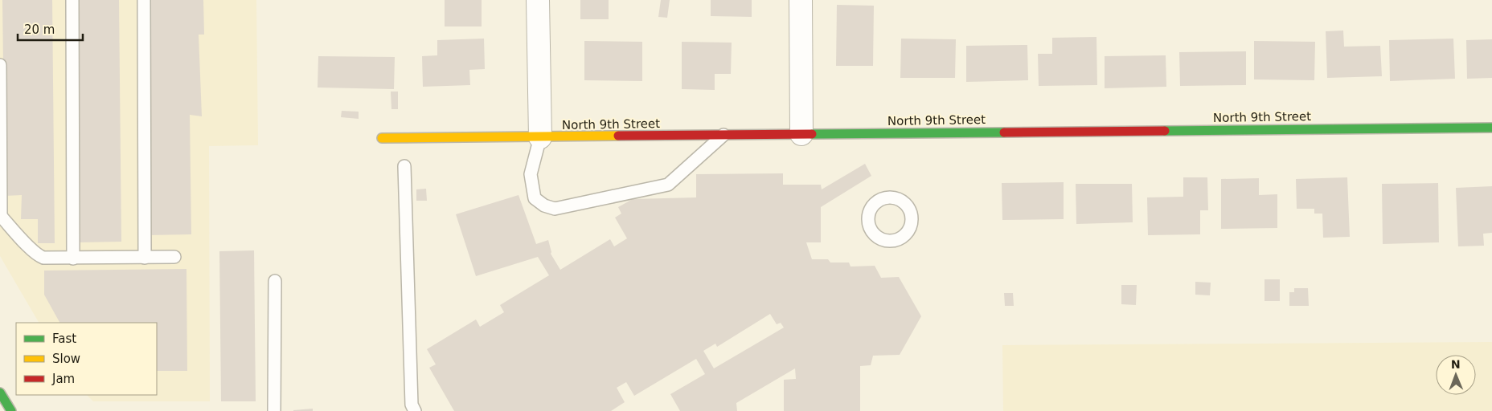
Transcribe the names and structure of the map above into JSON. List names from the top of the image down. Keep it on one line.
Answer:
{"streets":{"street":["North 9th Street"]},"legend":["Fast","Slow","Jam"],"scale_bar":"20 m","north":"top"}
